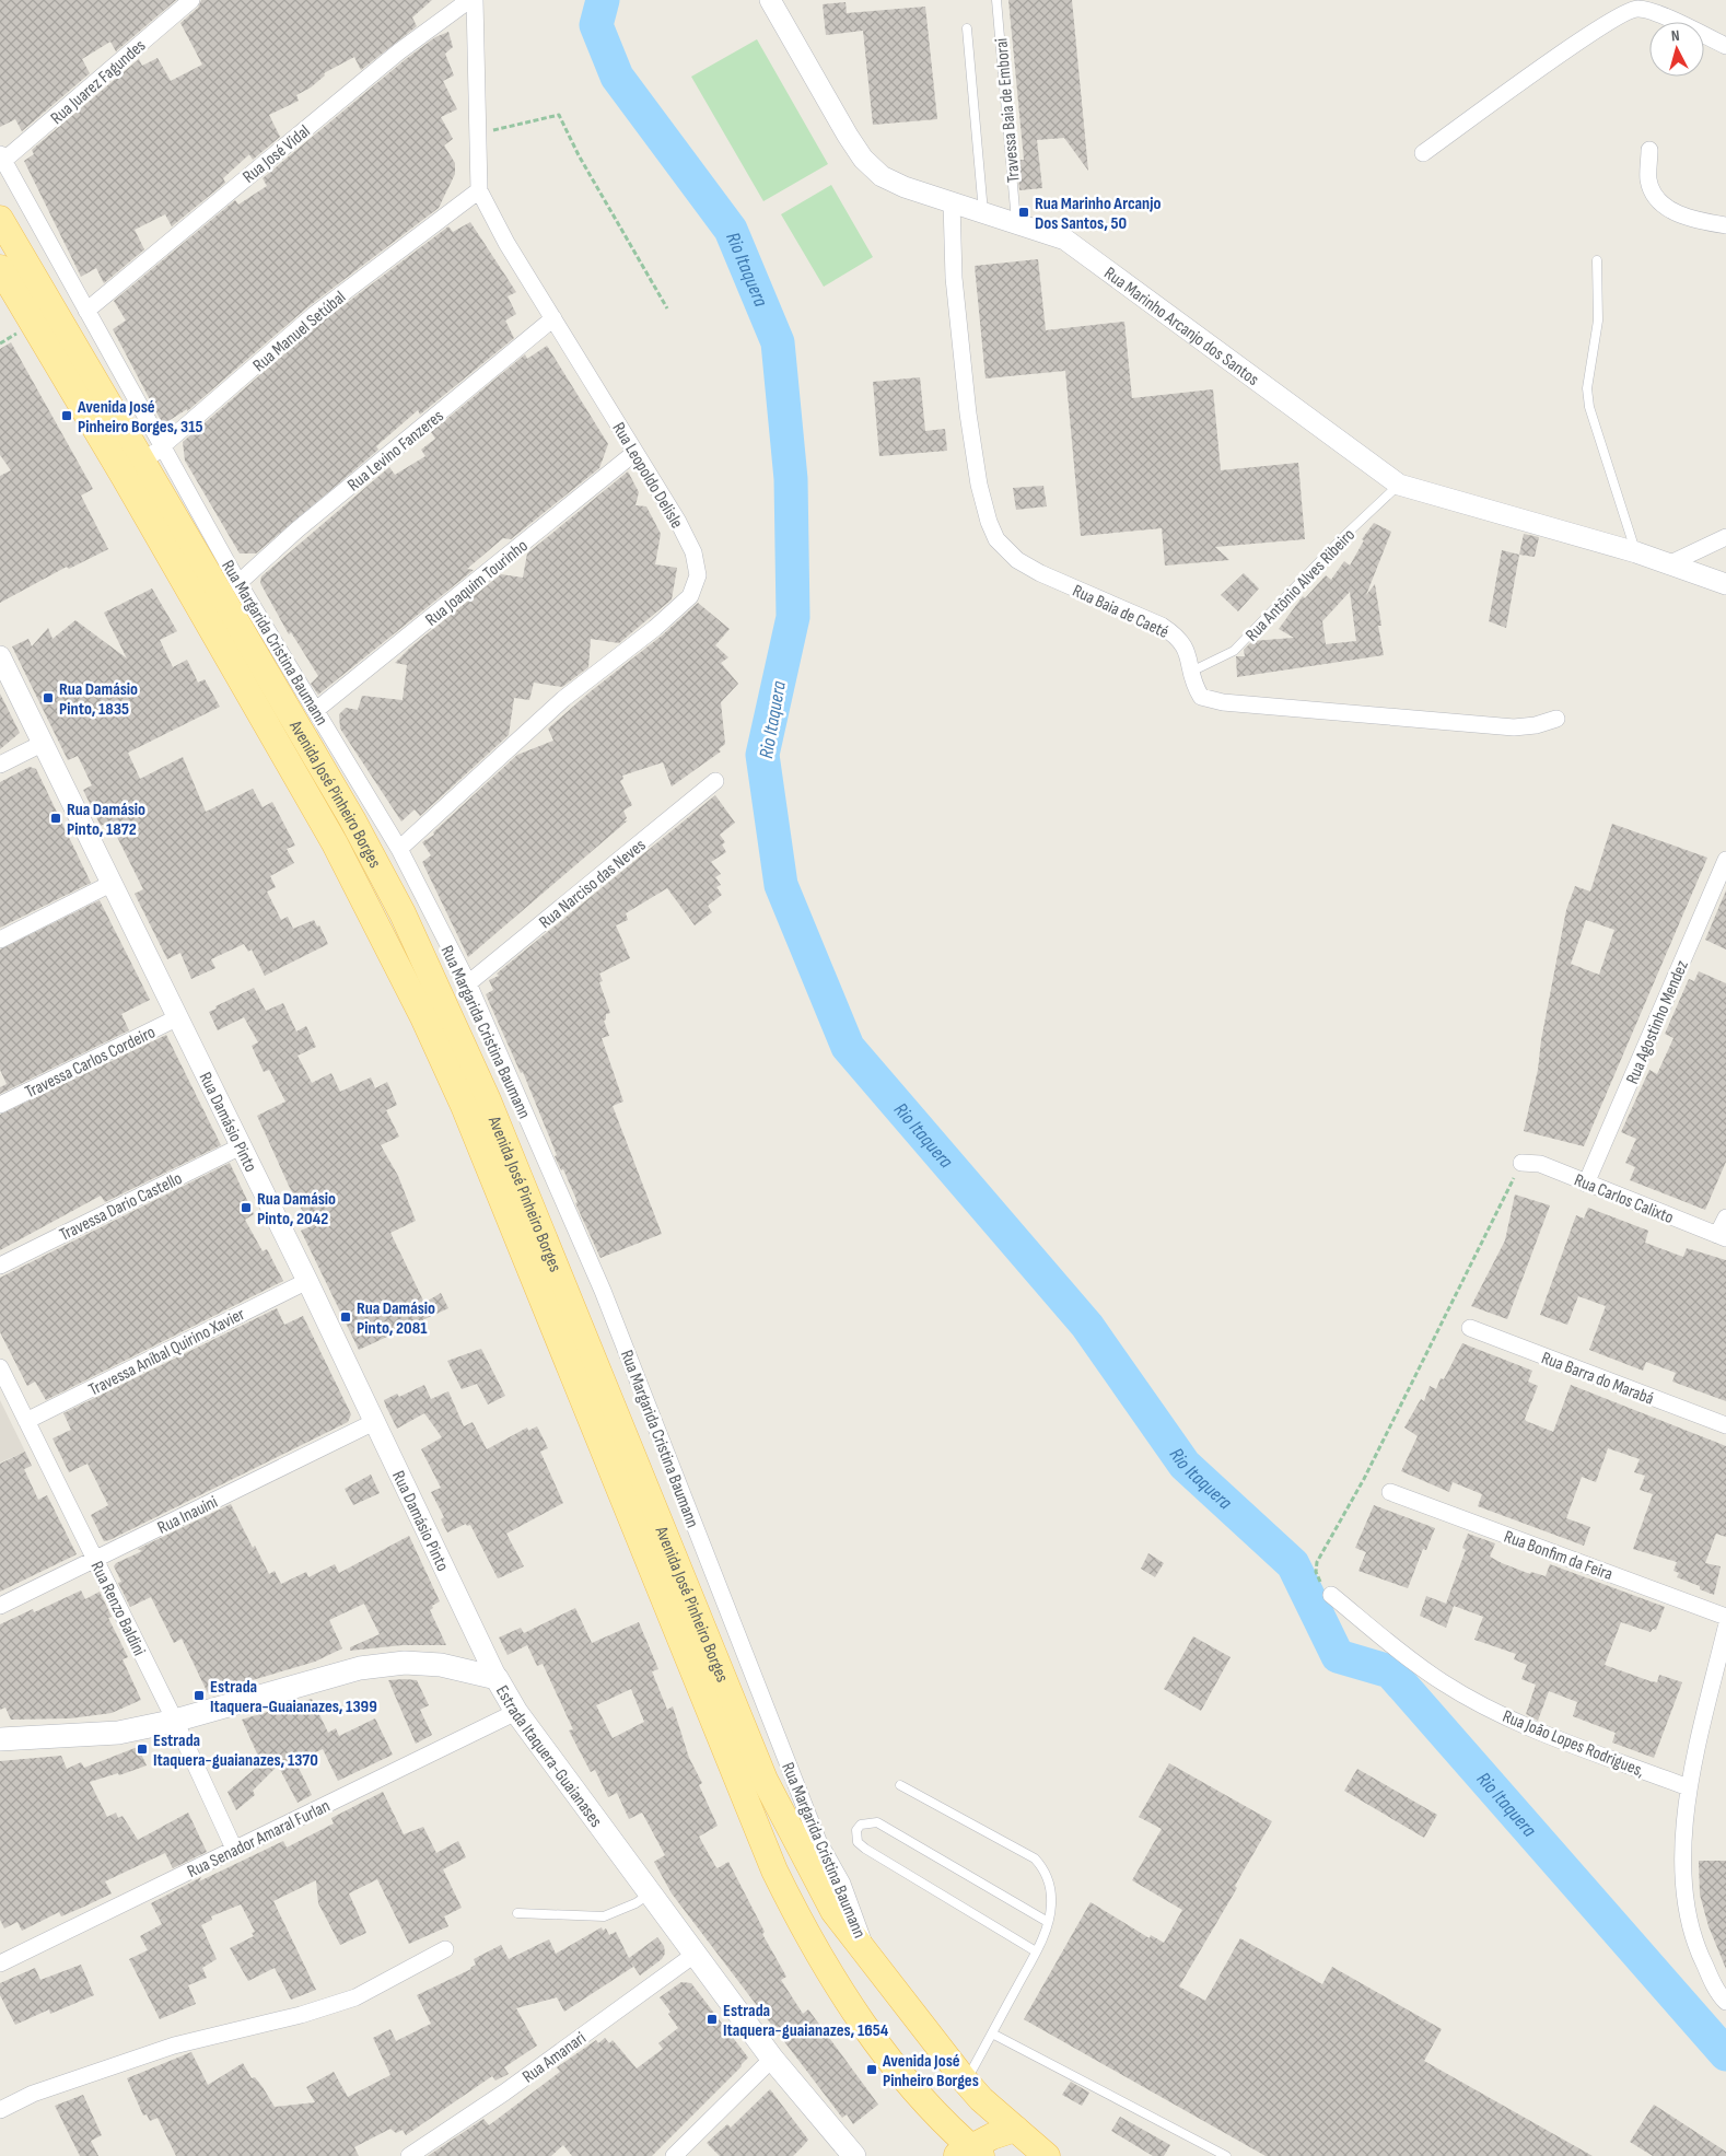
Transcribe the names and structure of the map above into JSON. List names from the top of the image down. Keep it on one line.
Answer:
{"streets":{"main road":["Avenida José Pinheiro Borges","Estrada Itaquera-Guaianases"],"street":["Rua Juarez Fagundes","Rua José Vidal","Rua Marinho Arcanjo dos Santos","Rua Manuel Setúbal","Rua Levino Fanzeres","Rua Leopoldo Delisle","Rua Joaquim Tourinho","Rua Baia de Caeté","Rua Margarida Cristina Baumann","Rua Narciso das Neves","Rua Agostinho Mendez","Travessa Carlos Cordeiro","Rua Damásio Pinto","Rua Carlos Calixto","Travessa Dario Castello","Travessa Aníbal Quirino Xavier","Rua Barra do Marabá","Rua Inauini","Rua Bonfim da Feira","Rua Renzo Baldini","Rua João Lopes Rodrigues,","Rua Senador Amaral Furlan","Rua Amanari"],"lane":["Travessa Baia de Emborai","Rua Antônio Alves Ribeiro"]},"crossings":[["Rua Juarez Fagundes","Rua Margarida Cristina Baumann"],["Travessa Baia de Emborai","Rua Marinho Arcanjo dos Santos"],["Rua José Vidal","Rua Margarida Cristina Baumann"],["Rua Marinho Arcanjo dos Santos","Rua Antônio Alves Ribeiro"],["Rua Marinho Arcanjo dos Santos","Rua Baia de Caeté"],["Rua Manuel Setúbal","Rua Leopoldo Delisle"],["Rua Manuel Setúbal","Rua Margarida Cristina Baumann"],["Rua Manuel Setúbal","Avenida José Pinheiro Borges"],["Rua Levino Fanzeres","Rua Leopoldo Delisle"],["Rua Levino Fanzeres","Rua Margarida Cristina Baumann"],["Rua Leopoldo Delisle","Rua Joaquim Tourinho"],["Rua Leopoldo Delisle","Rua Margarida Cristina Baumann"],["Rua Joaquim Tourinho","Rua Margarida Cristina Baumann"],["Rua Antônio Alves Ribeiro","Rua Baia de Caeté"],["Rua Margarida Cristina Baumann","Avenida José Pinheiro Borges"],["Rua Margarida Cristina Baumann","Rua Narciso das Neves"],["Rua Agostinho Mendez","Rua Carlos Calixto"],["Travessa Carlos Cordeiro","Rua Damásio Pinto"],["Rua Damásio Pinto","Travessa Dario Castello"],["Rua Damásio Pinto","Travessa Aníbal Quirino Xavier"],["Rua Damásio Pinto","Rua Inauini"],["Rua Damásio Pinto","Estrada Itaquera-Guaianases"],["Travessa Aníbal Quirino Xavier","Rua Renzo Baldini"],["Rua Inauini","Rua Renzo Baldini"],["Rua Renzo Baldini","Estrada Itaquera-Guaianases"],["Rua Renzo Baldini","Rua Senador Amaral Furlan"],["Estrada Itaquera-Guaianases","Rua Senador Amaral Furlan"],["Estrada Itaquera-Guaianases","Rua Amanari"]],"water":["Rio Itaquera"],"places":{"transit":["Rua Marinho Arcanjo Dos Santos, 50","Avenida José Pinheiro Borges, 315","Rua Damásio Pinto, 1835","Rua Damásio Pinto, 1872","Rua Damásio Pinto, 2042","Rua Damásio Pinto, 2081","Estrada Itaquera-Guaianazes, 1399","Estrada Itaquera-guaianazes, 1370","Estrada Itaquera-guaianazes, 1654","Avenida José Pinheiro Borges"]},"north":"top"}
